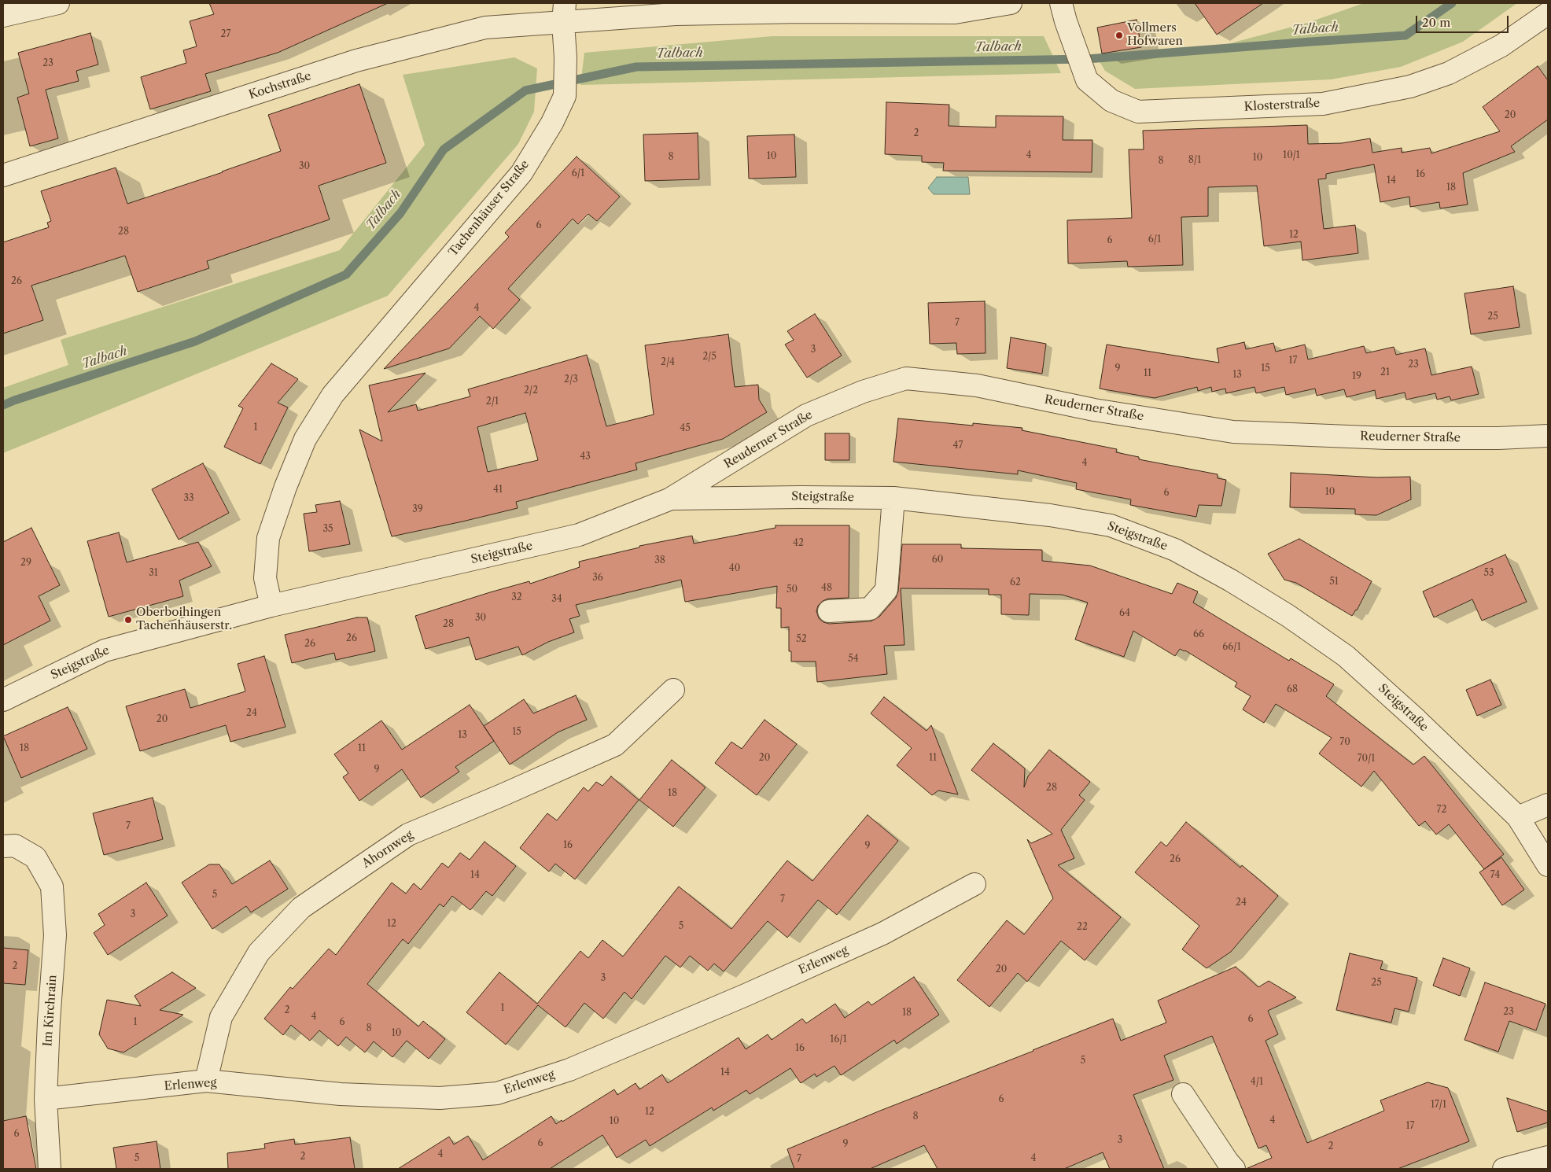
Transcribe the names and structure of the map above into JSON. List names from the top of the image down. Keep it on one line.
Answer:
{"streets":{"street":["Kochstraße","Klosterstraße","Tachenhäuser Straße","Reuderner Straße","Steigstraße","Ahornweg","Erlenweg","Im Kirchrain"]},"crossings":[["Kochstraße","Tachenhäuser Straße"],["Tachenhäuser Straße","Steigstraße"],["Reuderner Straße","Steigstraße"],["Ahornweg","Erlenweg"],["Erlenweg","Im Kirchrain"]],"water":["Talbach"],"places":["Vollmers Hofwaren","Oberboihingen Tachenhäuserstr."],"house_numbers":["27","23","20","2","4","10/1","10","8","10","8/1","8","30","6/1","16","14","18","6","28","12","6/1","6","26","4","25","7","3","2/5","17","2/4","23","9","15","21","11","13","19","2/3","2/2","2/1","1","45","47","43","4","41","10","6","33","39","35","42","60","38","29","40","31","53","36","51","62","48","50","32","34","64","30","28","66","26","52","26","66/1","54","68","24","20","15","13","70","18","11","20","11","70/1","9","28","18","72","7","16","9","26","14","74","5","7","24","3","12","5","22","2","20","3","25","1","2","23","18","4","6","1","6","8","10","16/1","16","5","14","4/1","6","17/1","12","8","4","10","17","6","3","6","9","2","4","2","5","4","7"],"scale_bar":"20 m"}
